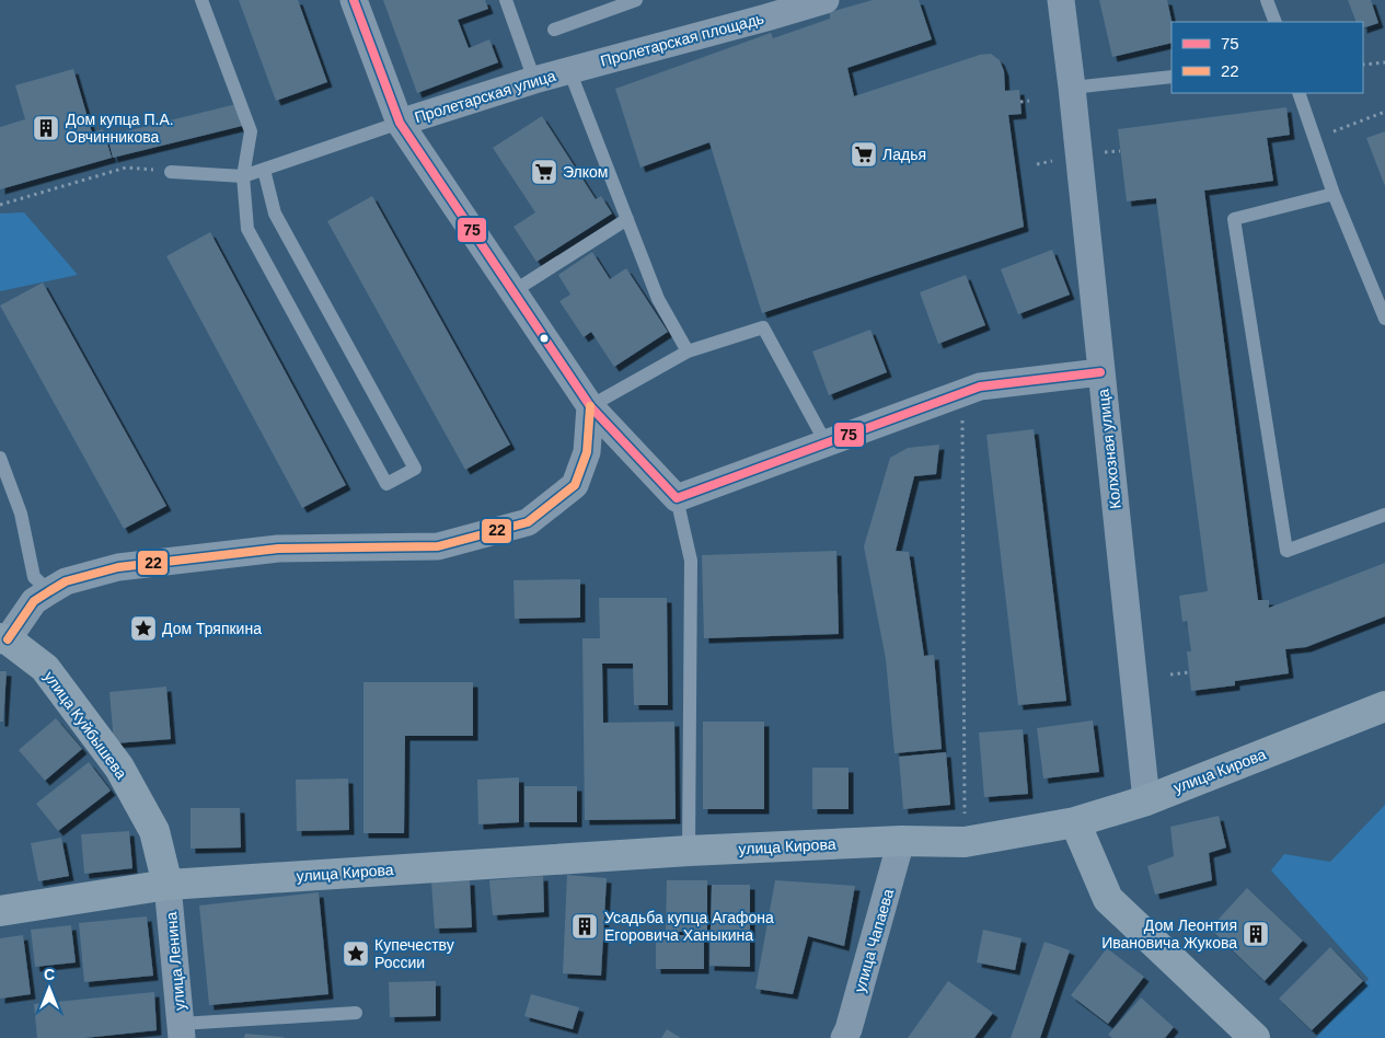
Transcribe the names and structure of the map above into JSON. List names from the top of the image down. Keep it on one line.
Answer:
{"streets":{"street":["Пролетарская площадь","Пролетарская улица","Колхозная улица","улица Куйбышева","улица Кирова","улица Чапаева","улица Ленина"]},"crossings":[["Пролетарская площадь","Пролетарская улица"],["Колхозная улица","улица Кирова"],["улица Куйбышева","улица Кирова"],["улица Куйбышева","улица Ленина"],["улица Кирова","улица Чапаева"],["улица Кирова","улица Ленина"]],"places":{"building":["Дом купца П.А. Овчинникова","Усадьба купца Агафона Егоровича Ханыкина","Дом Леонтия Ивановича Жукова"],"supermarket":["Ладья","Элком"],"place":["Дом Тряпкина","Купечеству России"]},"lines":["transit line 75","transit line 22"],"legend":["75","22"],"north":"top"}
